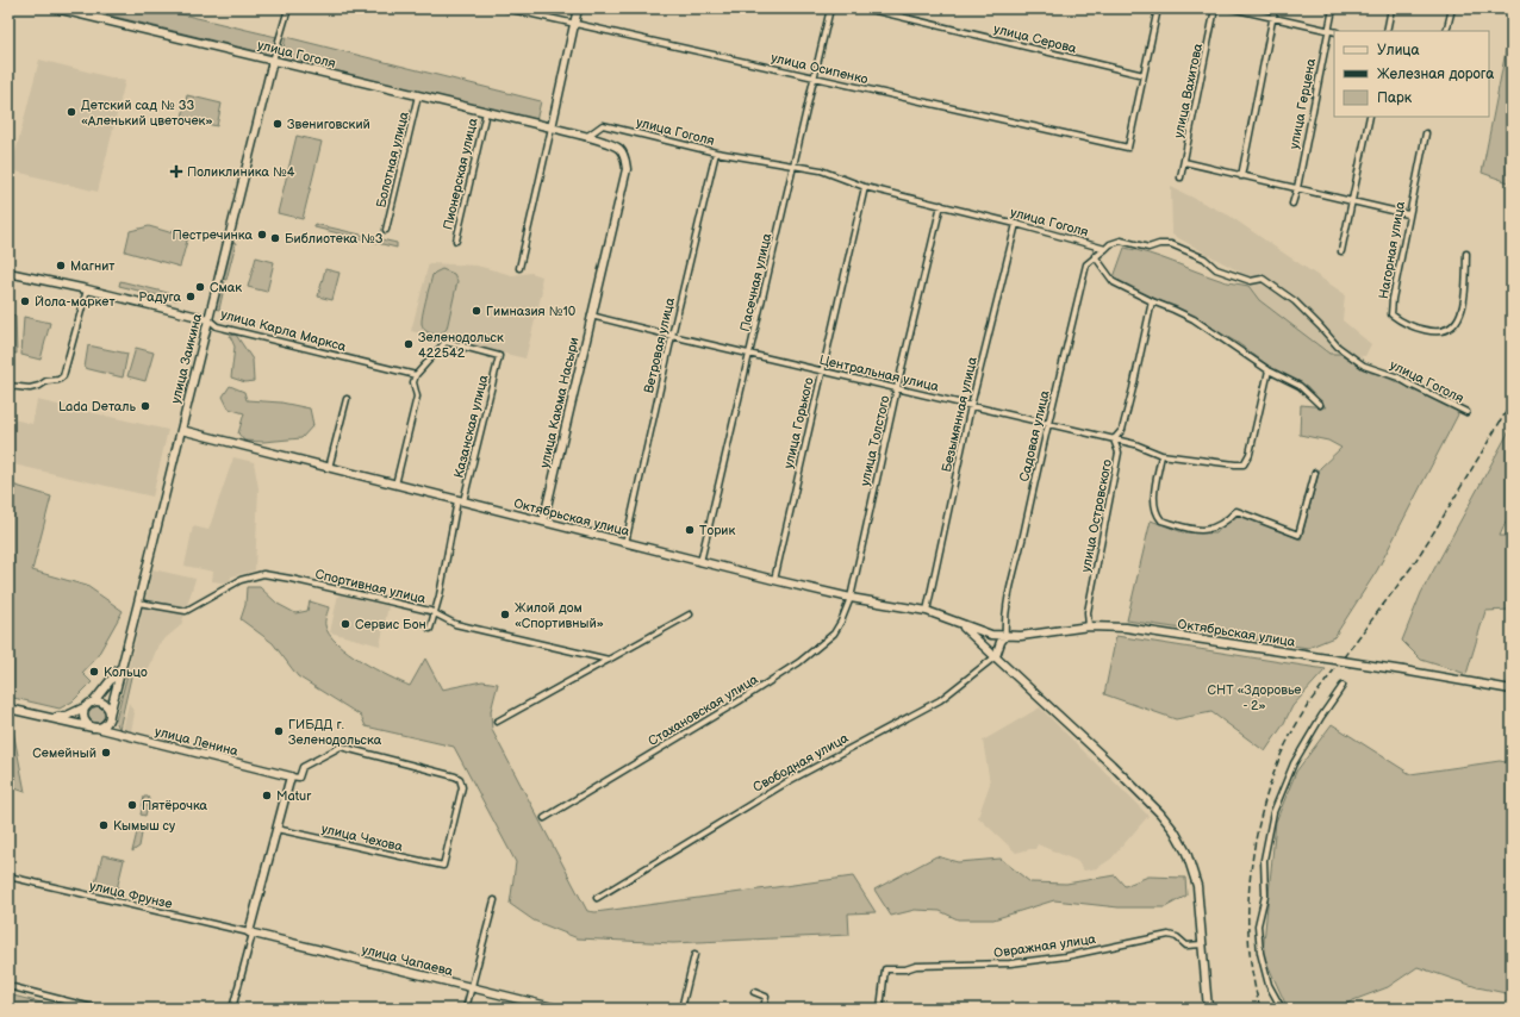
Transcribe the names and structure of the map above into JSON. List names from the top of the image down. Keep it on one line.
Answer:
{"streets":{"main road":["улица Гоголя","улица Карла Маркса","улица Заикина","улица Каюма Насыри","Октябрьская улица","улица Ленина","Свободная улица","улица Чапаева"],"street":["улица Серова","улица Осипенко","улица Вахитова","улица Герцена","Болотная улица","Пионерская улица","Нагорная улица","Пасечная улица","Ветровая улица","Центральная улица","Безымянная улица","улица Горького","Казанская улица","Садовая улица","улица Толстого","улица Островского","Спортивная улица","Стахановская улица","улица Чехова","улица Фрунзе","Овражная улица"]},"crossings":[["улица Серова","улица Осипенко"],["улица Гоголя","Болотная улица"],["улица Гоголя","Пионерская улица"],["улица Гоголя","Пасечная улица"],["улица Гоголя","Ветровая улица"],["улица Гоголя","улица Заикина"],["улица Гоголя","улица Каюма Насыри"],["улица Гоголя","Безымянная улица"],["улица Гоголя","улица Горького"],["улица Гоголя","Садовая улица"],["улица Гоголя","улица Толстого"],["улица Осипенко","Пасечная улица"],["Пасечная улица","Центральная улица"],["Пасечная улица","Октябрьская улица"],["улица Карла Маркса","улица Заикина"],["улица Карла Маркса","Казанская улица"],["Ветровая улица","Центральная улица"],["Ветровая улица","Октябрьская улица"],["улица Заикина","Октябрьская улица"],["улица Заикина","Спортивная улица"],["улица Заикина","улица Ленина"],["Центральная улица","улица Каюма Насыри"],["Центральная улица","Безымянная улица"],["Центральная улица","улица Горького"],["Центральная улица","Садовая улица"],["Центральная улица","улица Толстого"],["Центральная улица","улица Островского"],["улица Каюма Насыри","Октябрьская улица"],["Безымянная улица","Октябрьская улица"],["улица Горького","Октябрьская улица"],["Казанская улица","Октябрьская улица"],["Казанская улица","Спортивная улица"],["Садовая улица","Октябрьская улица"],["Садовая улица","Свободная улица"],["улица Толстого","Октябрьская улица"],["улица Толстого","Стахановская улица"],["улица Островского","Октябрьская улица"],["Октябрьская улица","Стахановская улица"],["Октябрьская улица","Свободная улица"],["Октябрьская улица","Овражная улица"],["улица Ленина","улица Чехова"],["улица Фрунзе","улица Чапаева"]],"parks":["СНТ «Здоровье - 2»"],"places":{"other":["Детский сад № 33 «Аленький цветочек»","Звениговский","Пестречинка","Библиотека №3","Магнит","Смак","Радуга","Йола-маркет","Гимназия №10","Зеленодольск 422542","Lada Dеталь","Торик","Жилой дом «Спортивный»","Сервис Бон","Кольцо","ГИБДД г. Зеленодольска","Семейный","Matur","Пятёрочка","Кымыш су"],"health":["Поликлиника №4"]},"legend":["Улица","Железная дорога","Парк"]}
